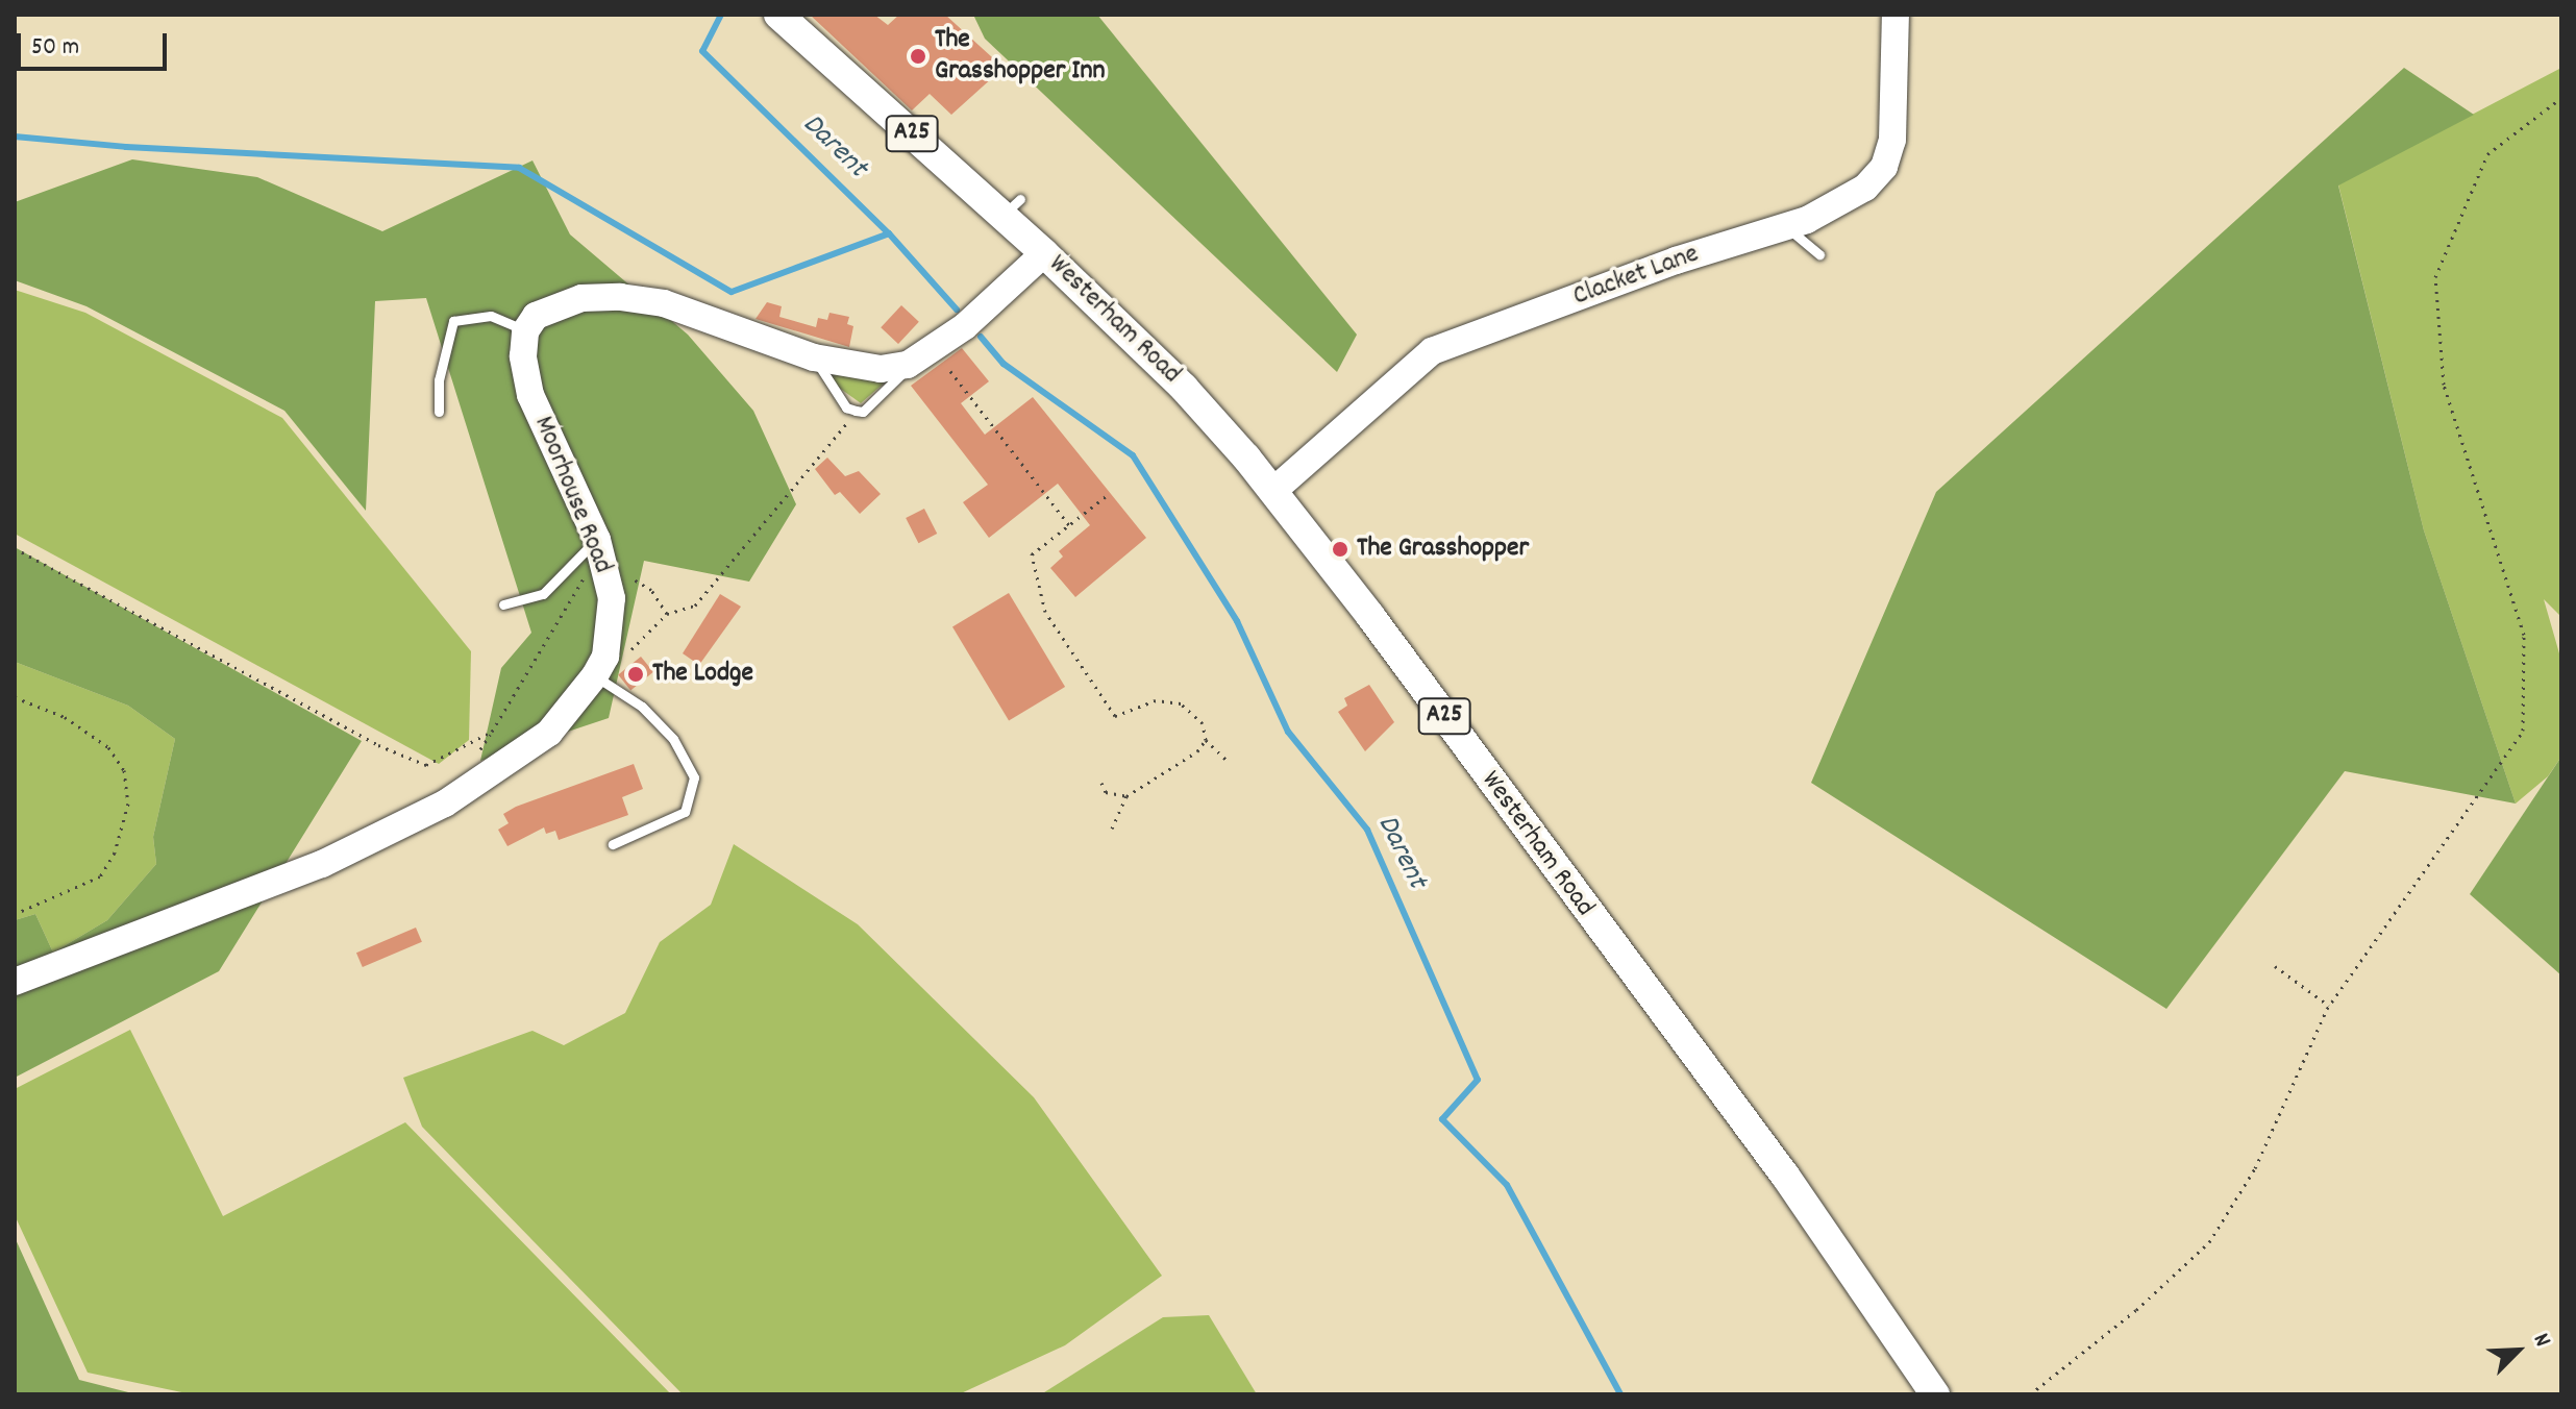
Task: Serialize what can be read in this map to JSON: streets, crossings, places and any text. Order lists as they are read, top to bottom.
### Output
{
  "streets": {
    "main road": ["A25", "Westerham Road"],
    "street": ["Clacket Lane", "Moorhouse Road"]
  },
  "crossings": [
    ["Clacket Lane", "Westerham Road"]
  ],
  "water": ["Darent"],
  "places": ["The Grasshopper Inn", "The Grasshopper", "The Lodge"],
  "scale_bar": "50 m",
  "north": "top right"
}
